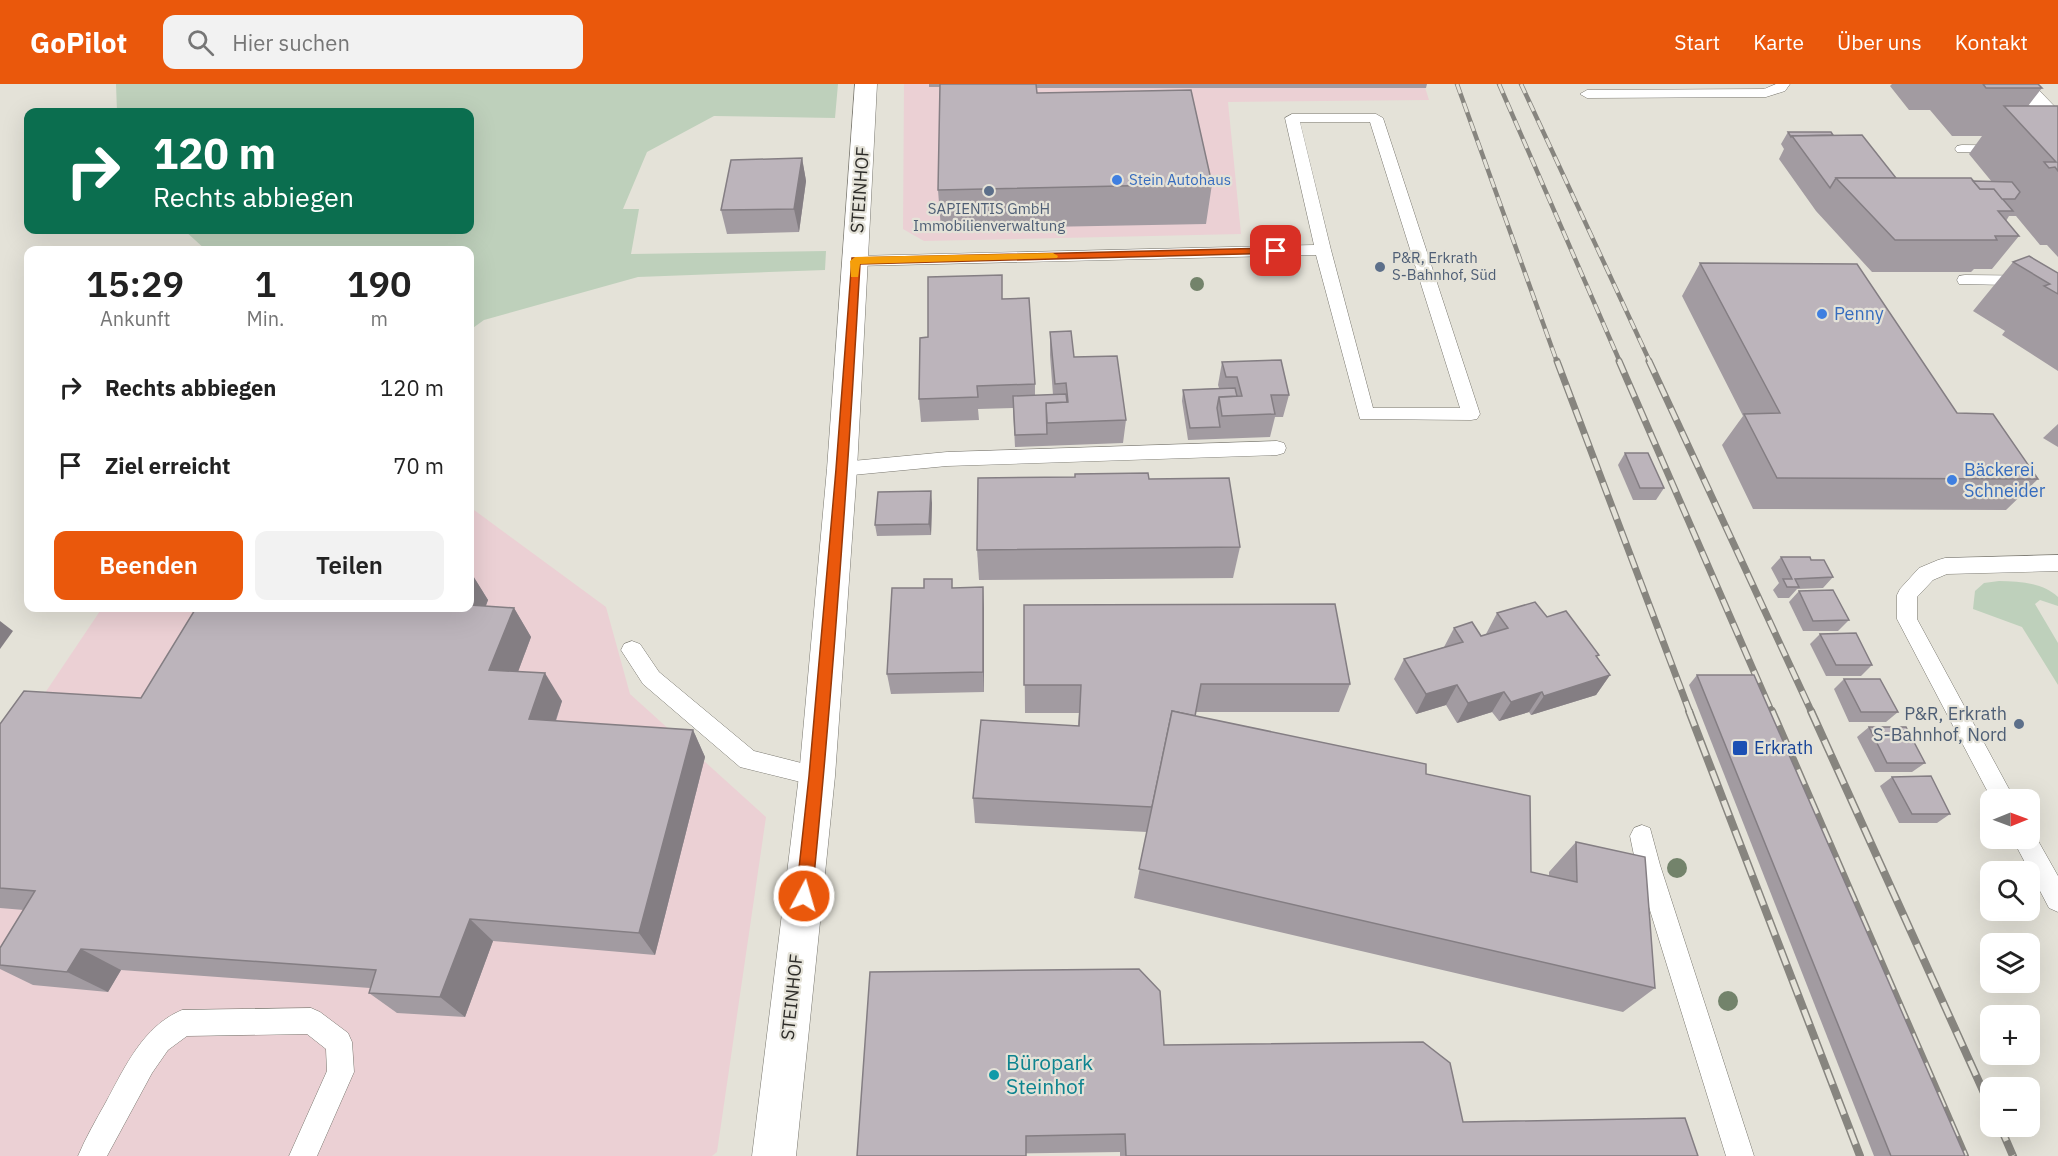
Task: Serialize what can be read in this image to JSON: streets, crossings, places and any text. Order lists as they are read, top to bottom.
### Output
{
  "streets": {
    "street": ["STEINHOF"]
  },
  "places": {
    "other": [
      "Stein Autohaus",
      "SAPIENTIS GmbH Immobilienverwaltung",
      "P&R, Erkrath S-Bahnhof, Süd",
      "Penny",
      "Bäckerei Schneider",
      "P&R, Erkrath S-Bahnhof, Nord",
      "Büropark Steinhof"
    ],
    "transit": ["Erkrath"]
  },
  "north": "right",
  "page": {
    "header": "GoPilot",
    "search": "Hier suchen",
    "nav": [
      "Start",
      "Karte",
      "Über uns",
      "Kontakt"
    ],
    "turn": ["120 m", "Rechts abbiegen"],
    "eta": [
      "15:29",
      "Ankunft",
      "1",
      "Min.",
      "190",
      "m"
    ],
    "list": [
      {
        "name": "Rechts abbiegen",
        "value": "120 m"
      },
      {
        "name": "Ziel erreicht",
        "value": "70 m"
      }
    ],
    "buttons": ["Beenden", "Teilen"],
    "map_buttons": ["+", "−"]
  }
}
